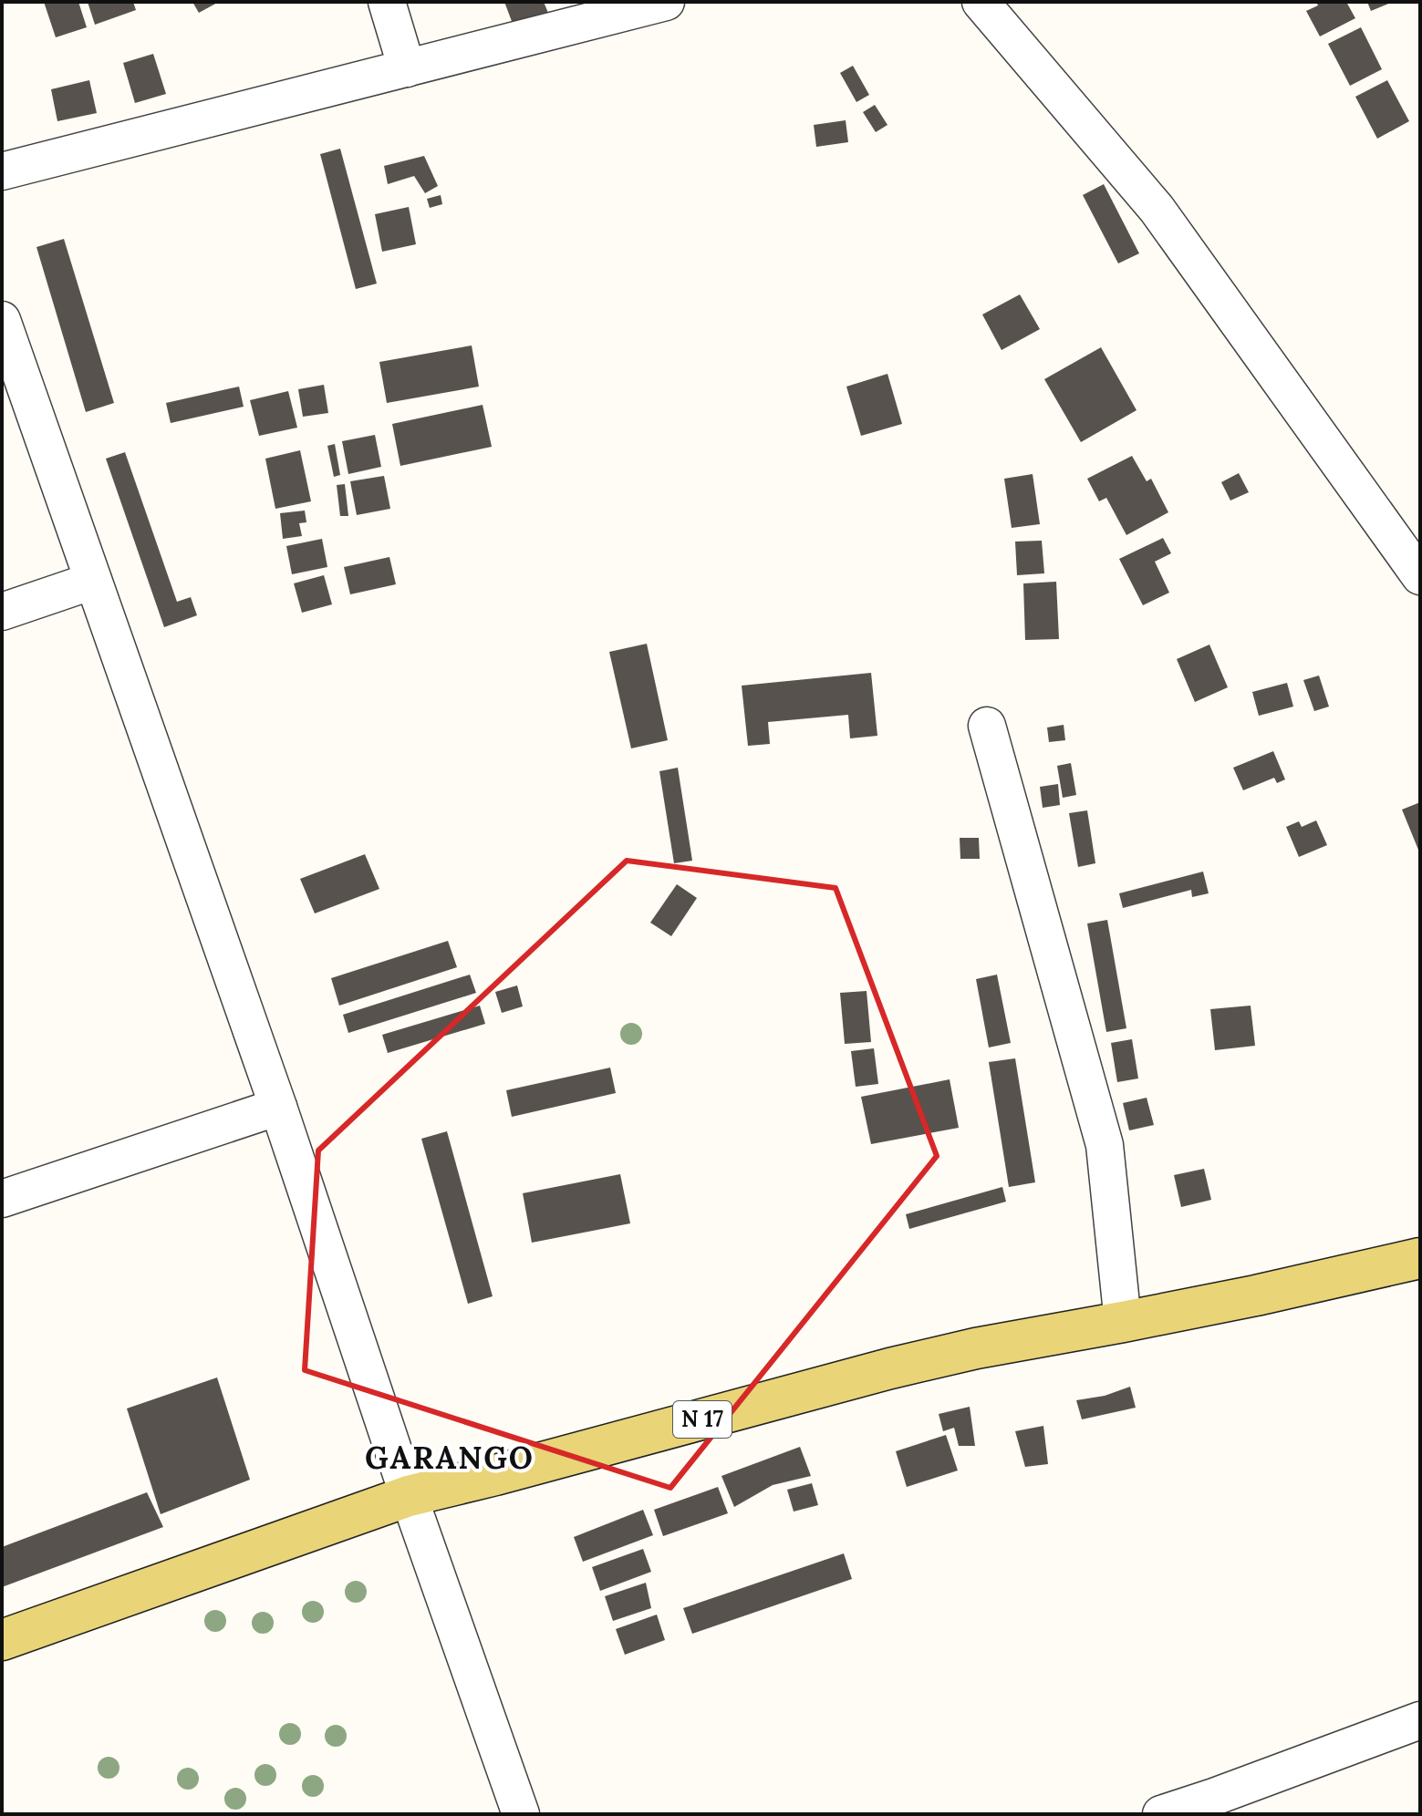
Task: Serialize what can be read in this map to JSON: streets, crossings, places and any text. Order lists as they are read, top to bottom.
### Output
{
  "streets": {
    "main road": ["N 17"]
  },
  "districts": ["GARANGO"]
}
